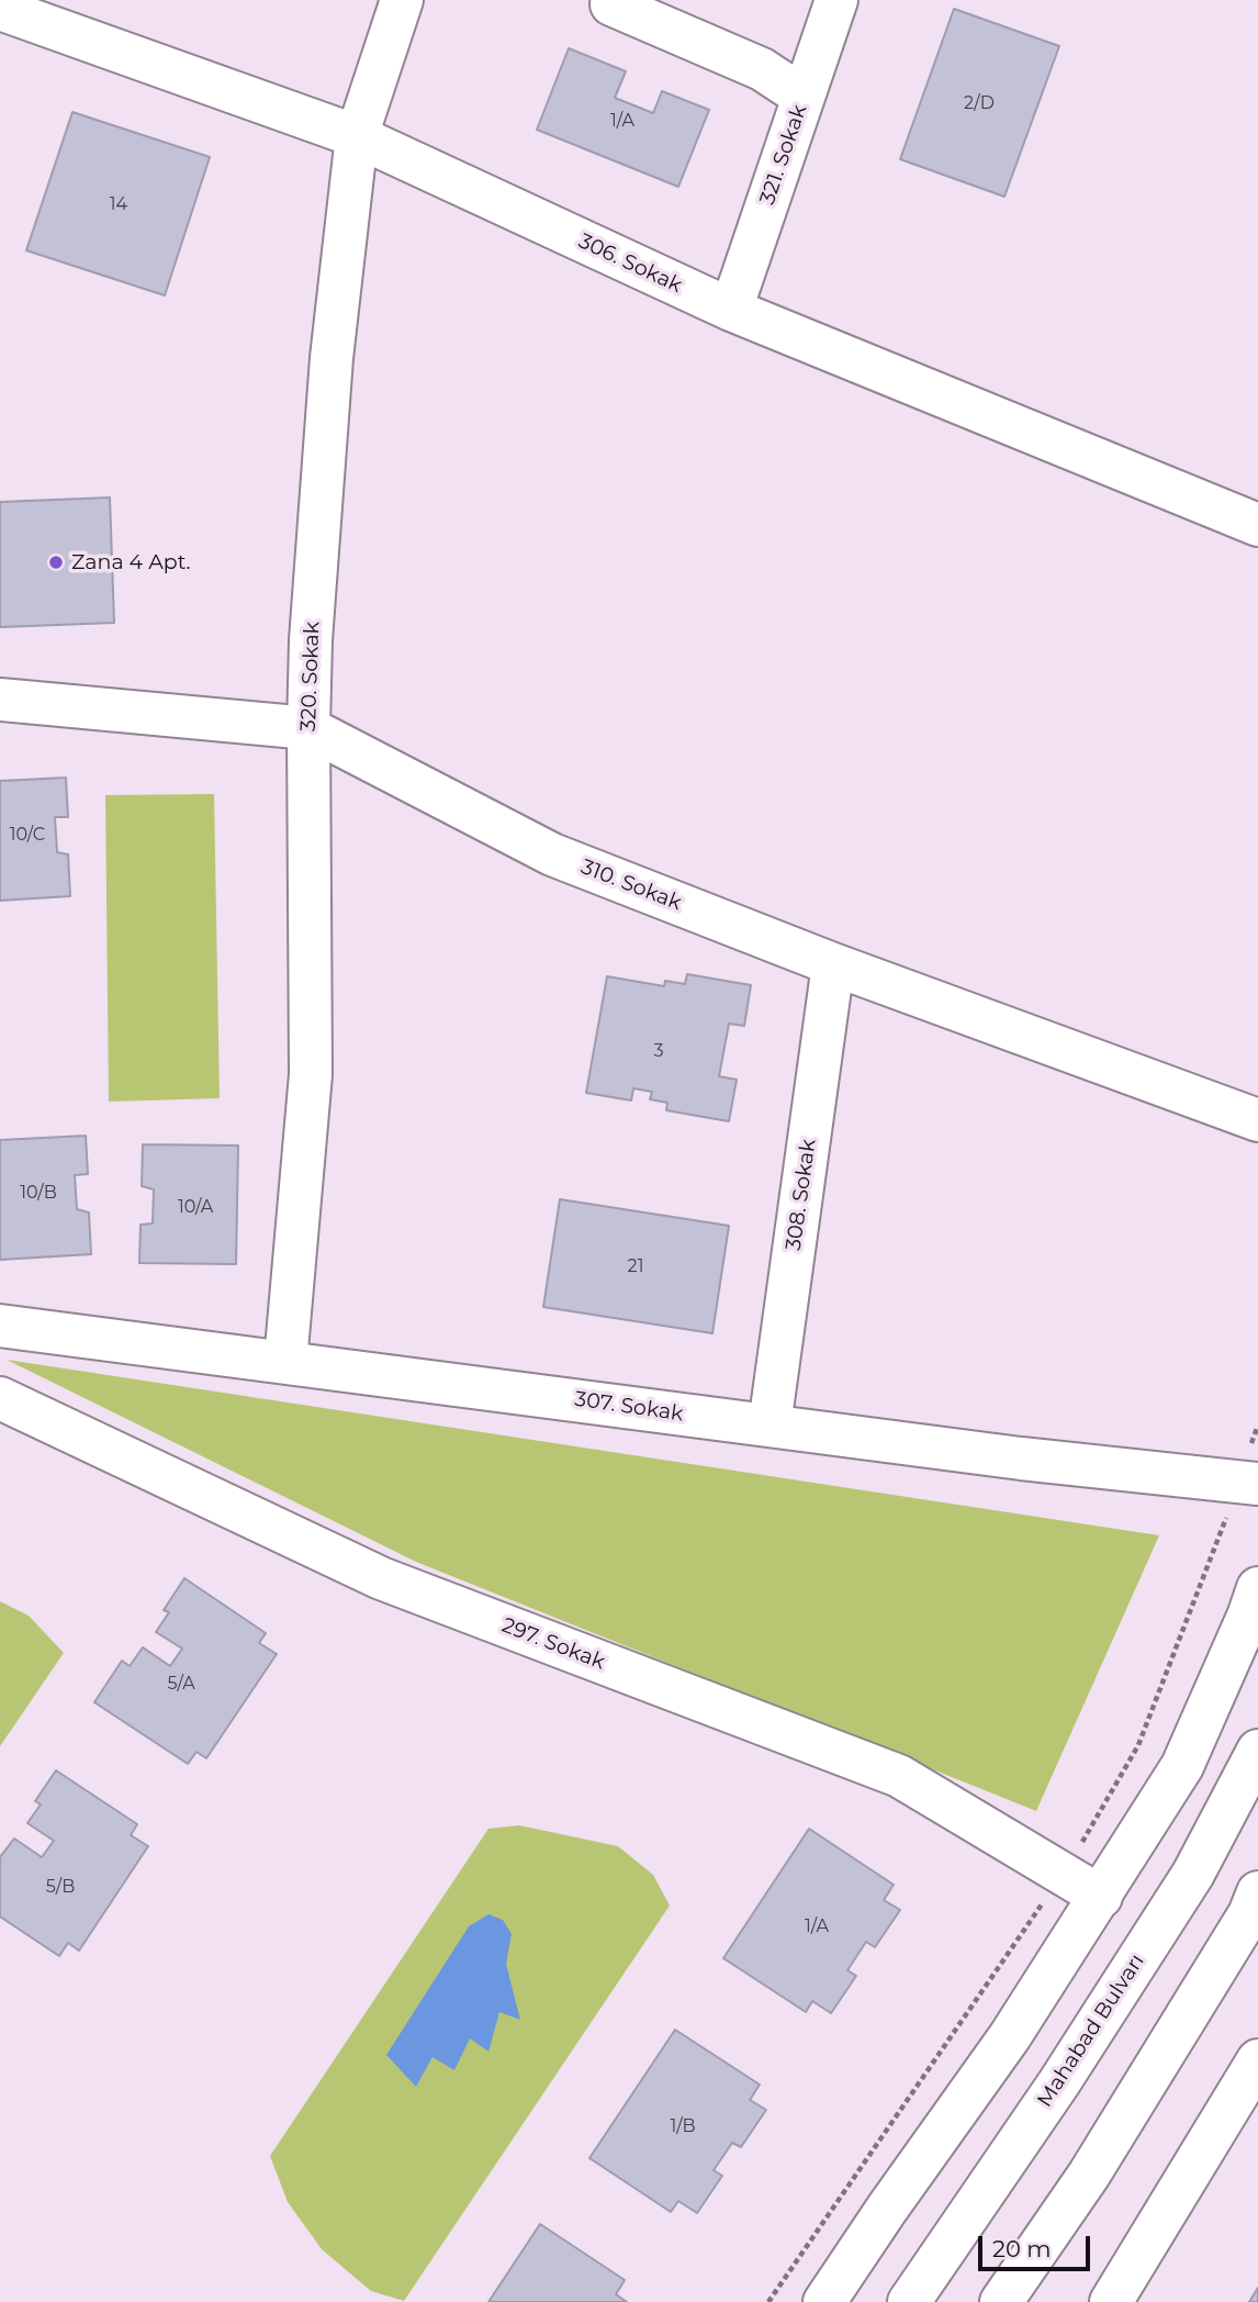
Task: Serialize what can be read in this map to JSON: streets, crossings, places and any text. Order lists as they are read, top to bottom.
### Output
{
  "streets": {
    "street": [
      "321. Sokak",
      "306. Sokak",
      "320. Sokak",
      "310. Sokak",
      "308. Sokak",
      "307. Sokak",
      "297. Sokak",
      "Mahabad Bulvarı"
    ]
  },
  "crossings": [
    ["321. Sokak", "306. Sokak"],
    ["306. Sokak", "320. Sokak"],
    ["320. Sokak", "310. Sokak"],
    ["320. Sokak", "307. Sokak"],
    ["310. Sokak", "308. Sokak"],
    ["308. Sokak", "307. Sokak"]
  ],
  "places": ["Zana 4 Apt."],
  "house_numbers": [
    "2/D",
    "1/A",
    "14",
    "10/C",
    "3",
    "10/B",
    "10/A",
    "21",
    "5/A",
    "5/B",
    "1/A",
    "1/B"
  ],
  "scale_bar": "20 m"
}
